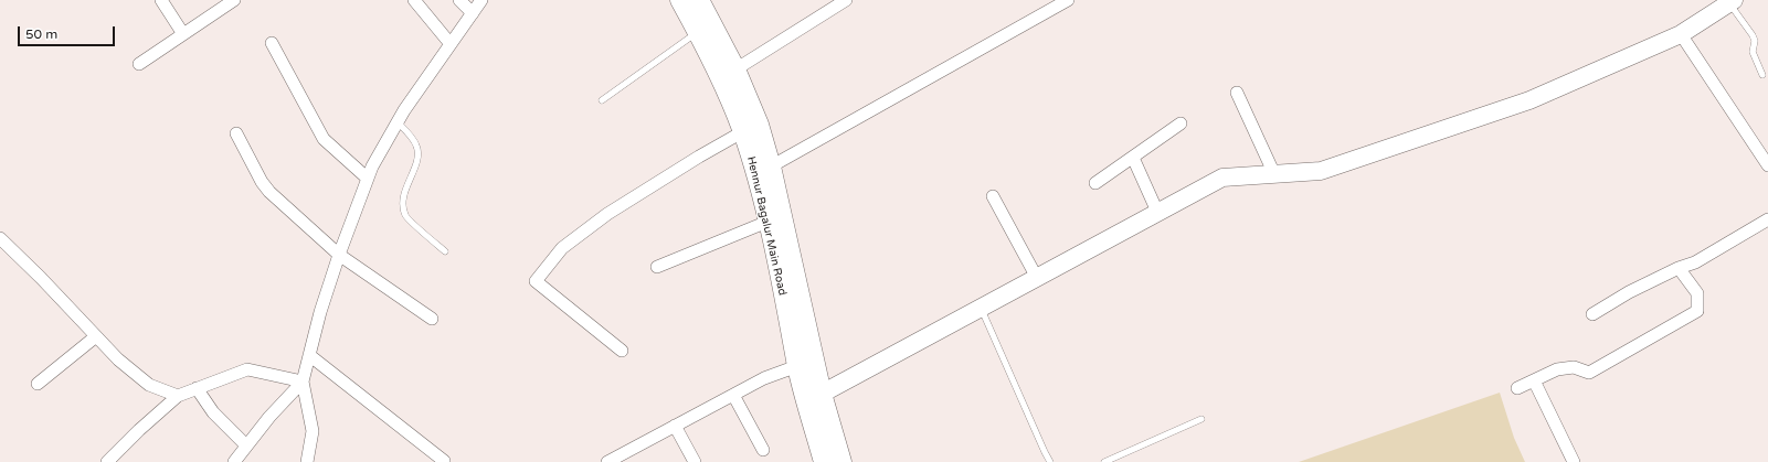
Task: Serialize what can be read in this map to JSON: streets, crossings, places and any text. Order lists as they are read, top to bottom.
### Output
{
  "streets": {
    "main road": ["Hennur Bagalur Main Road"]
  },
  "scale_bar": "50 m"
}
